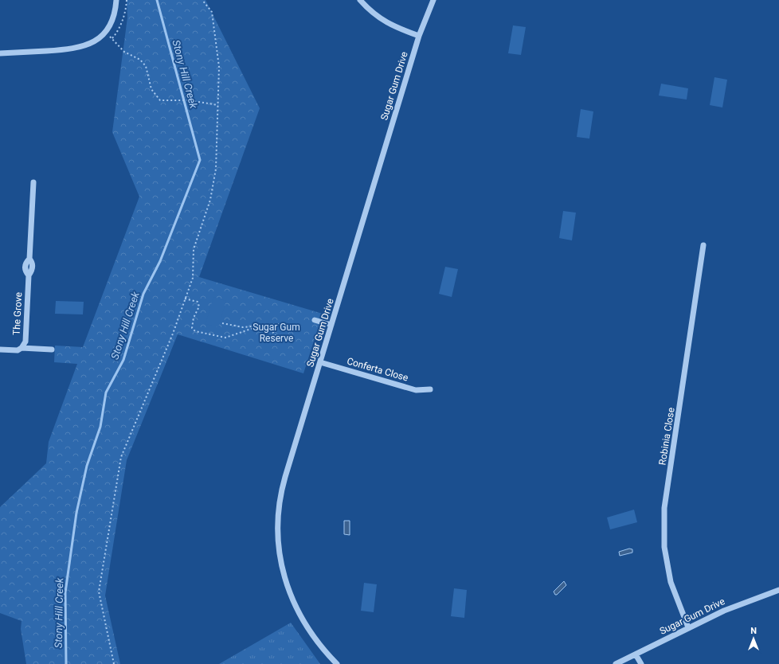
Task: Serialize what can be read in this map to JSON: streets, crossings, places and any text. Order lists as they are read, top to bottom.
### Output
{
  "streets": {
    "street": [
      "Sugar Gum Drive",
      "The Grove",
      "Conferta Close",
      "Robinia Close"
    ]
  },
  "crossings": [
    ["Sugar Gum Drive", "Conferta Close"],
    ["Sugar Gum Drive", "Robinia Close"]
  ],
  "water": ["Stony Hill Creek"],
  "parks": ["Sugar Gum Reserve"],
  "north": "top"
}
